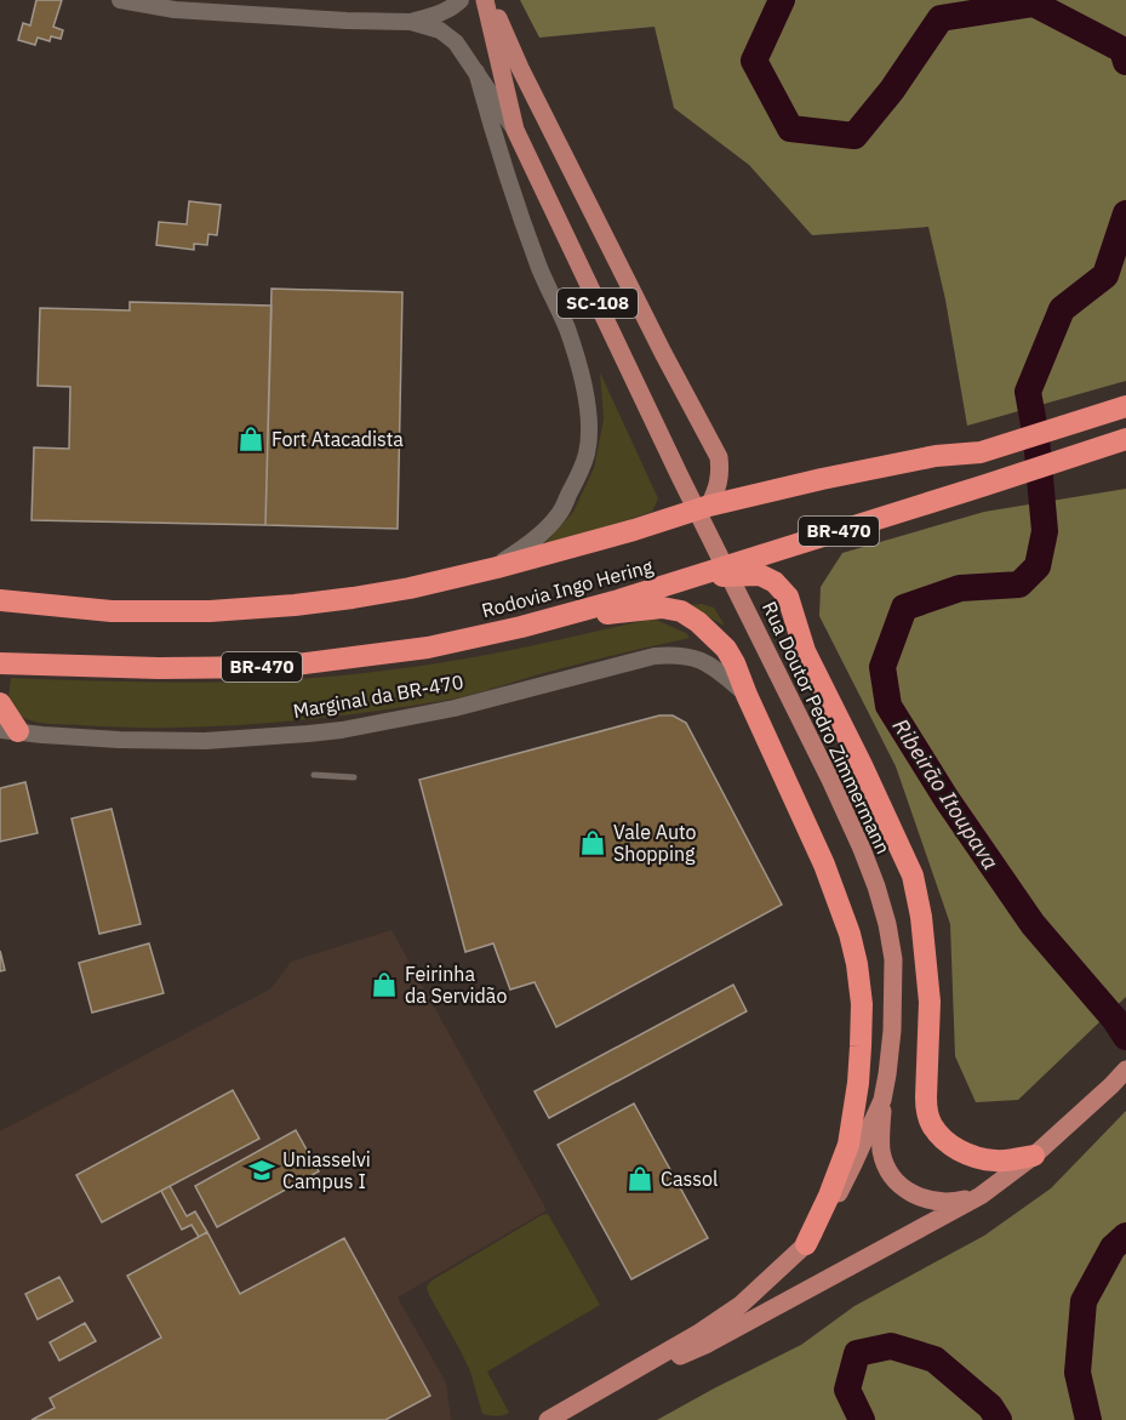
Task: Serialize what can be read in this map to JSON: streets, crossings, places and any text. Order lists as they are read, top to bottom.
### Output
{
  "streets": {
    "highway": ["BR-470", "Rodovia Ingo Hering"],
    "main road": ["SC-108", "Marginal da BR-470", "Rua Doutor Pedro Zimmermann"]
  },
  "water": ["Ribeirão Itoupava"],
  "places": {
    "shop": [
      "Fort Atacadista",
      "Vale Auto Shopping",
      "Feirinha da Servidão",
      "Cassol"
    ],
    "school or university": ["Uniasselvi Campus I"]
  }
}
